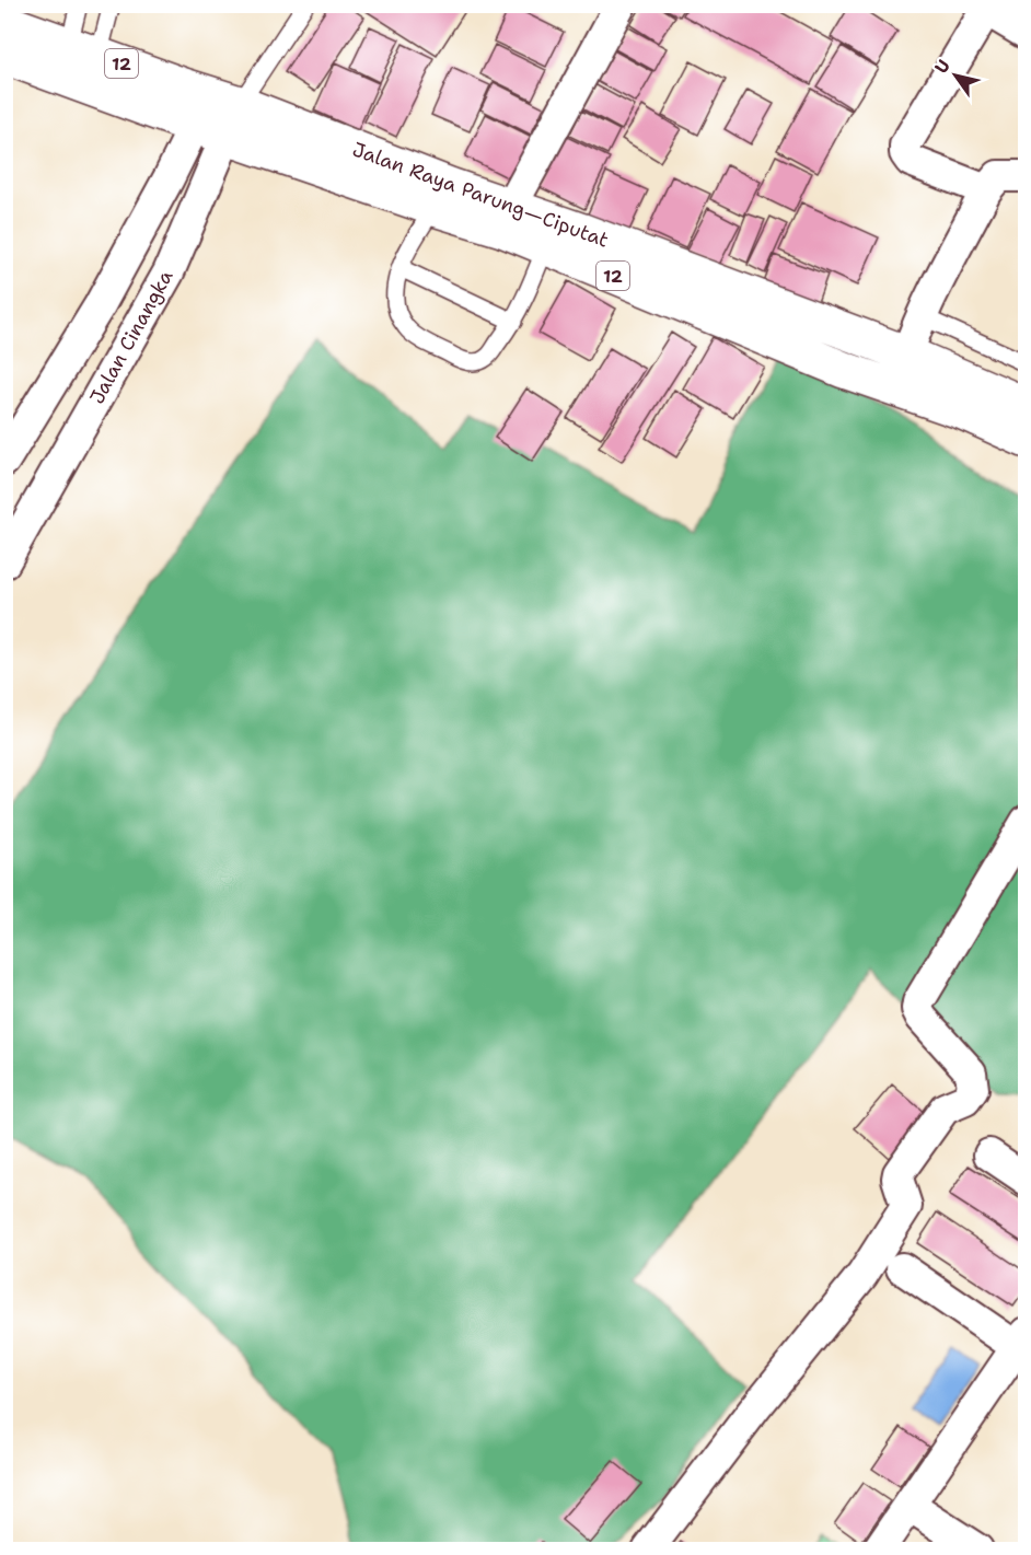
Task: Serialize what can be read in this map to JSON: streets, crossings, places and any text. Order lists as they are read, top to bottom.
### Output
{
  "streets": {
    "highway": ["12", "Jalan Raya Parung—Ciputat"],
    "street": ["Jalan Cinangka"]
  },
  "crossings": [
    ["Jalan Raya Parung—Ciputat", "Jalan Cinangka"]
  ],
  "north": "top left"
}
